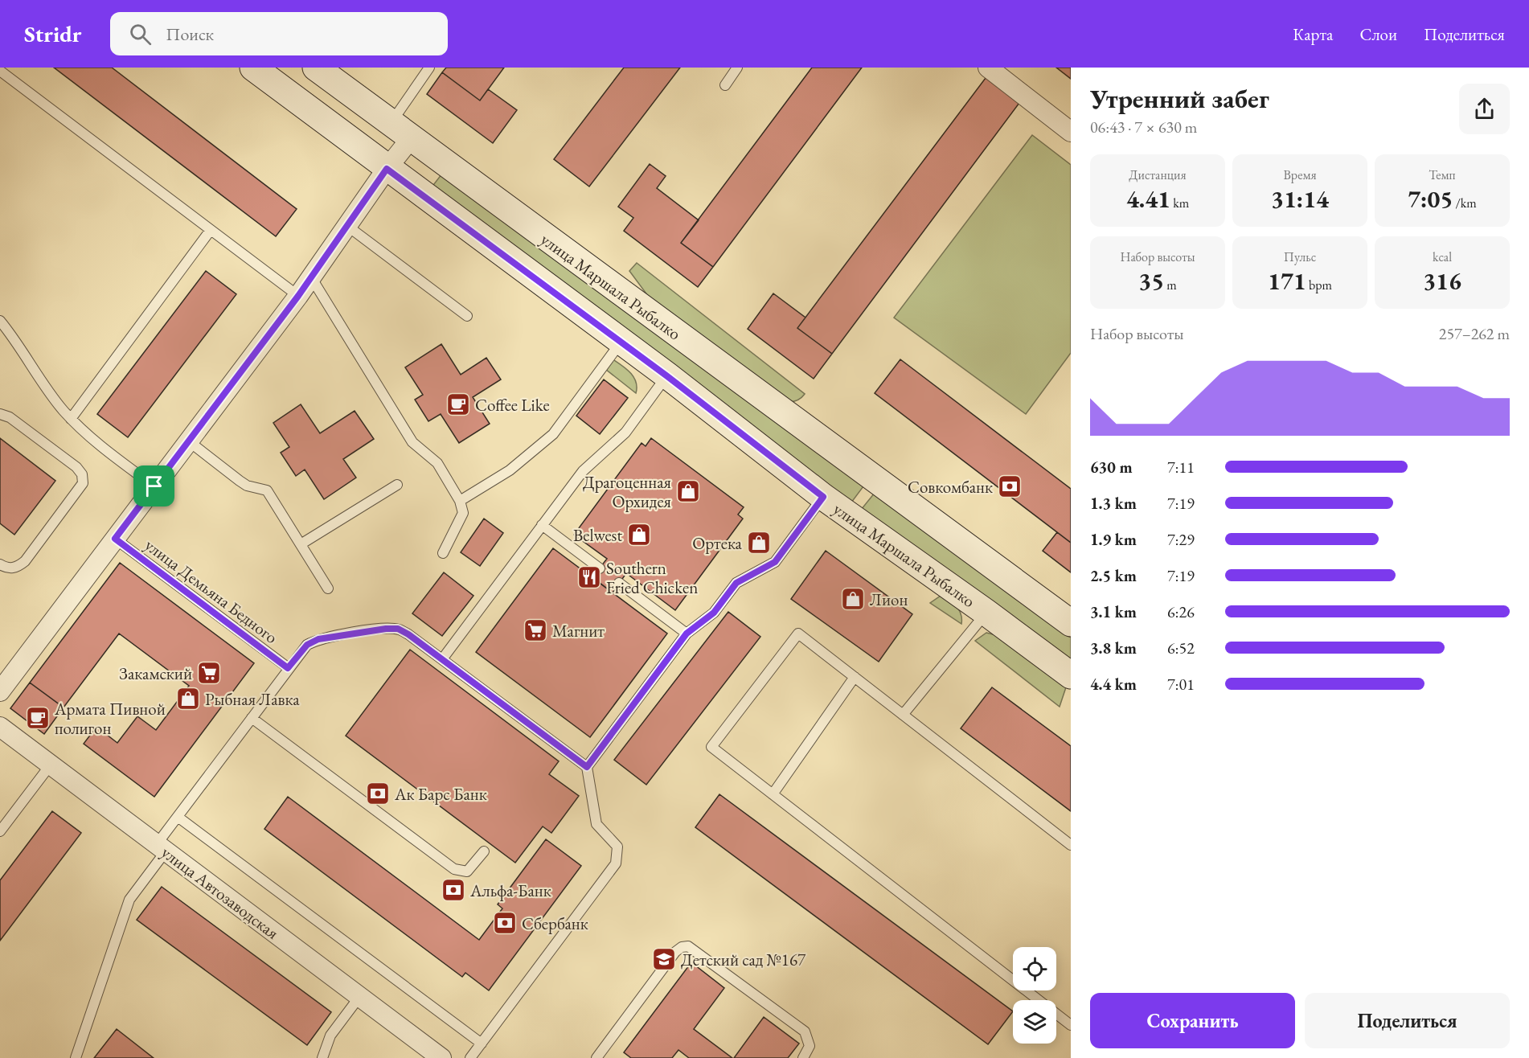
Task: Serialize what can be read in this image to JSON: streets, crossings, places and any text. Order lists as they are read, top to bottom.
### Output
{
  "streets": {
    "main road": ["улица Маршала Рыбалко"],
    "street": ["улица Автозаводская"],
    "lane": ["улица Демьяна Бедного"]
  },
  "places": {
    "cafe": ["Coffee Like", "Армата Пивной полигон"],
    "bank": [
      "Совкомбанк",
      "Ак Барс Банк",
      "Альфа-Банк",
      "Сбербанк"
    ],
    "shop": [
      "Драгоценная Орхидея",
      "Belwest",
      "Ортека",
      "Лион",
      "Рыбная Лавка"
    ],
    "restaurant": ["Southern Fried Chicken"],
    "supermarket": ["Магнит", "Закамский"],
    "school or university": ["Детский сад №167"]
  },
  "page": {
    "header": "Stridr",
    "search": "Поиск",
    "nav": ["Карта", "Слои", "Поделиться"],
    "heading": ["Утренний забег", "06:43 · 7 × 630 m"],
    "stats": [
      ["Дистанция", "4.41 km"],
      ["Время", "31:14"],
      ["Темп", "7:05 /km"],
      ["Набор высоты", "35 m"],
      ["Пульс", "171 bpm"],
      ["kcal", "316"]
    ],
    "chart": ["Набор высоты", "257–262 m"],
    "list": [
      {
        "name": "630 m",
        "note": "7:11"
      },
      {
        "name": "1.3 km",
        "note": "7:19"
      },
      {
        "name": "1.9 km",
        "note": "7:29"
      },
      {
        "name": "2.5 km",
        "note": "7:19"
      },
      {
        "name": "3.1 km",
        "note": "6:26"
      },
      {
        "name": "3.8 km",
        "note": "6:52"
      },
      {
        "name": "4.4 km",
        "note": "7:01"
      }
    ],
    "buttons": ["Сохранить", "Поделиться"]
  }
}
